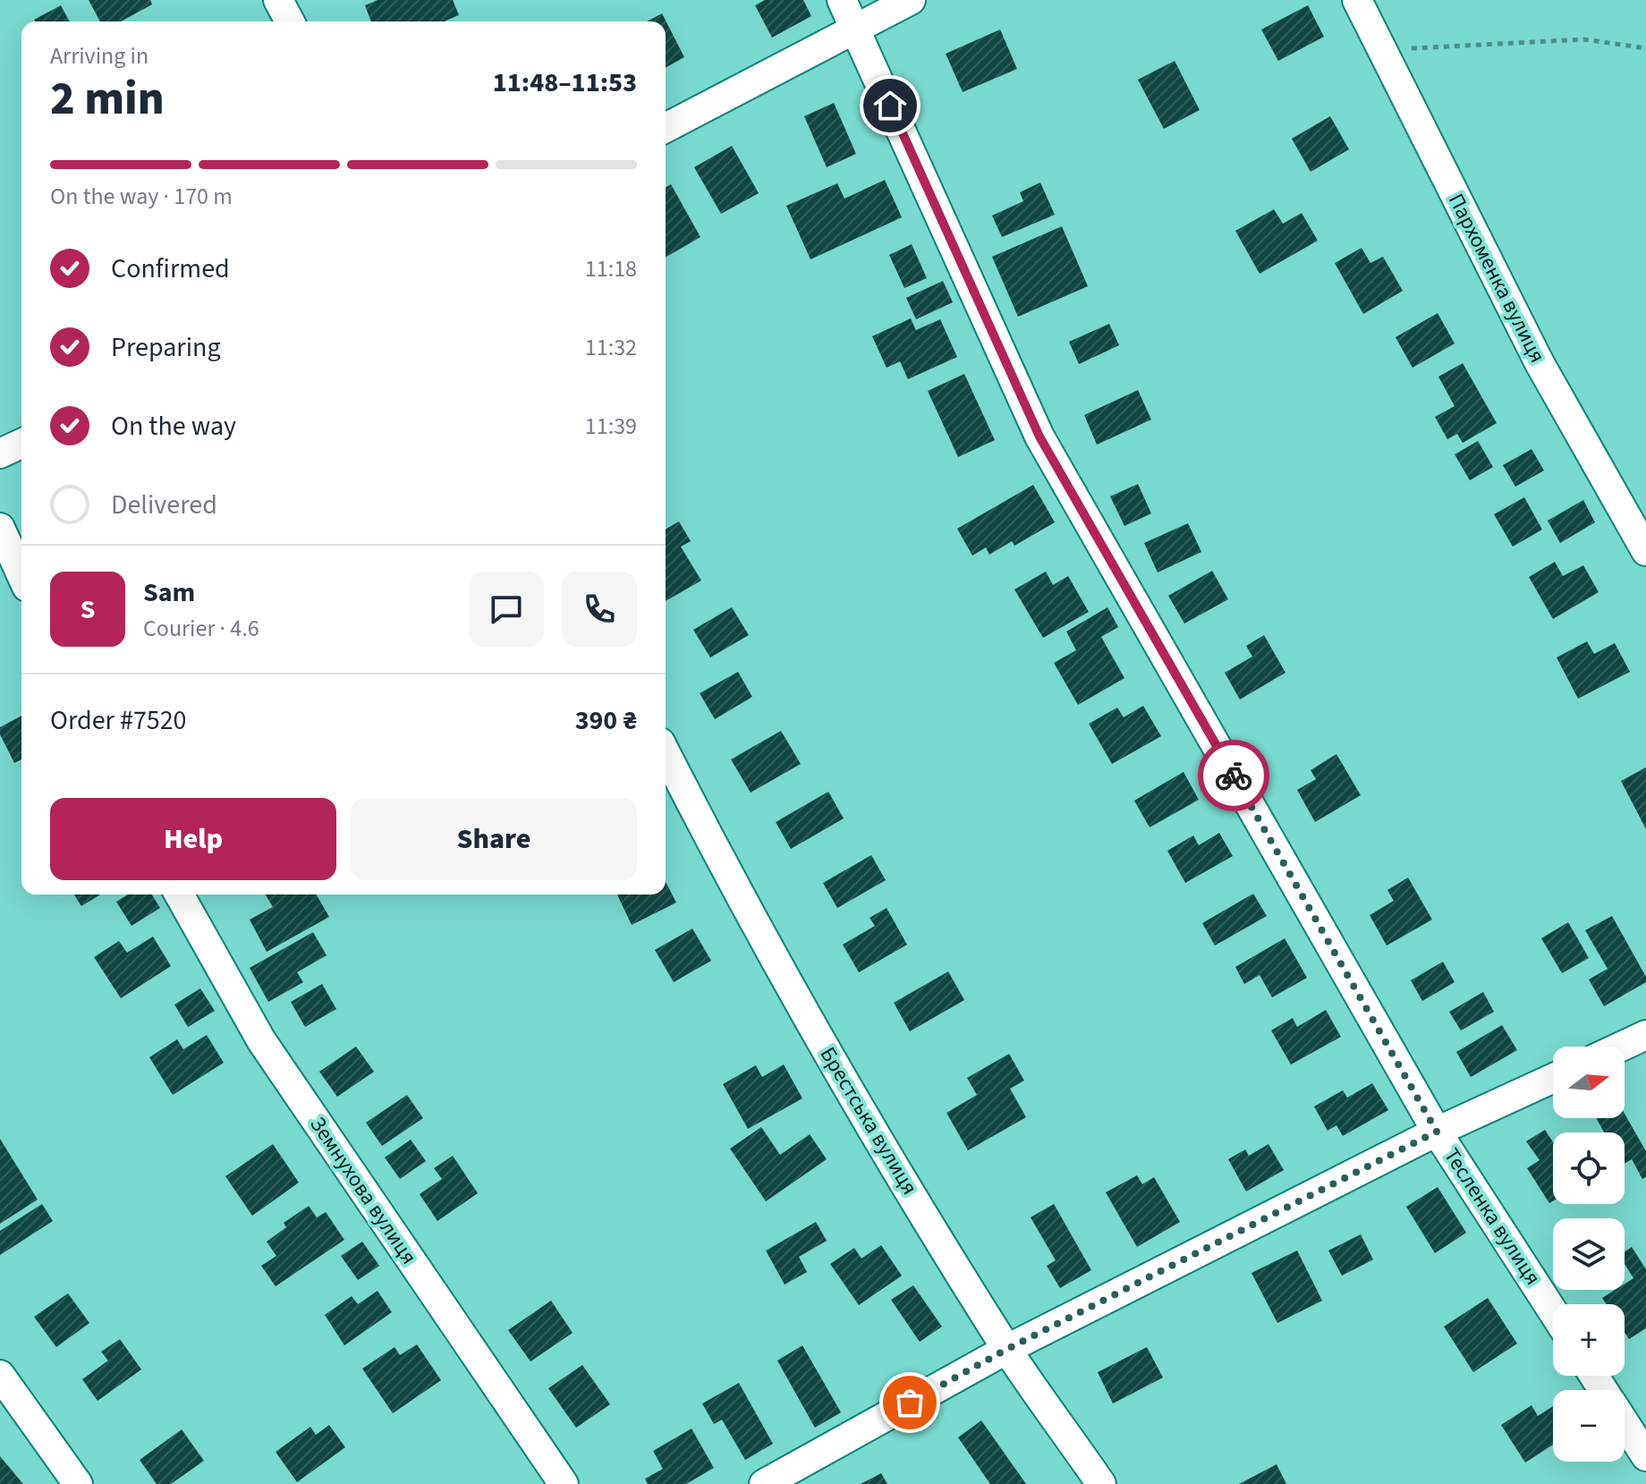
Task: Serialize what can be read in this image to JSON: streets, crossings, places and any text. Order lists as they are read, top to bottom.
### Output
{
  "streets": {
    "street": [
      "Пархоменка вулиця",
      "Брестська вулиця",
      "Земнухова вулиця",
      "Тесленка вулиця"
    ]
  },
  "north": "right",
  "page": {
    "heading": ["2 min", "Arriving in", "11:48–11:53"],
    "panel": [
      "Sam",
      "Courier · 4.6",
      "Order #7520",
      "390 ₴"
    ],
    "bar": "On the way · 170 m",
    "list": [
      ["Confirmed", "11:18"],
      ["Preparing", "11:32"],
      ["On the way", "11:39"],
      "Delivered"
    ],
    "round": "S",
    "buttons": ["Help", "Share"],
    "map_buttons": ["+", "−"]
  }
}
